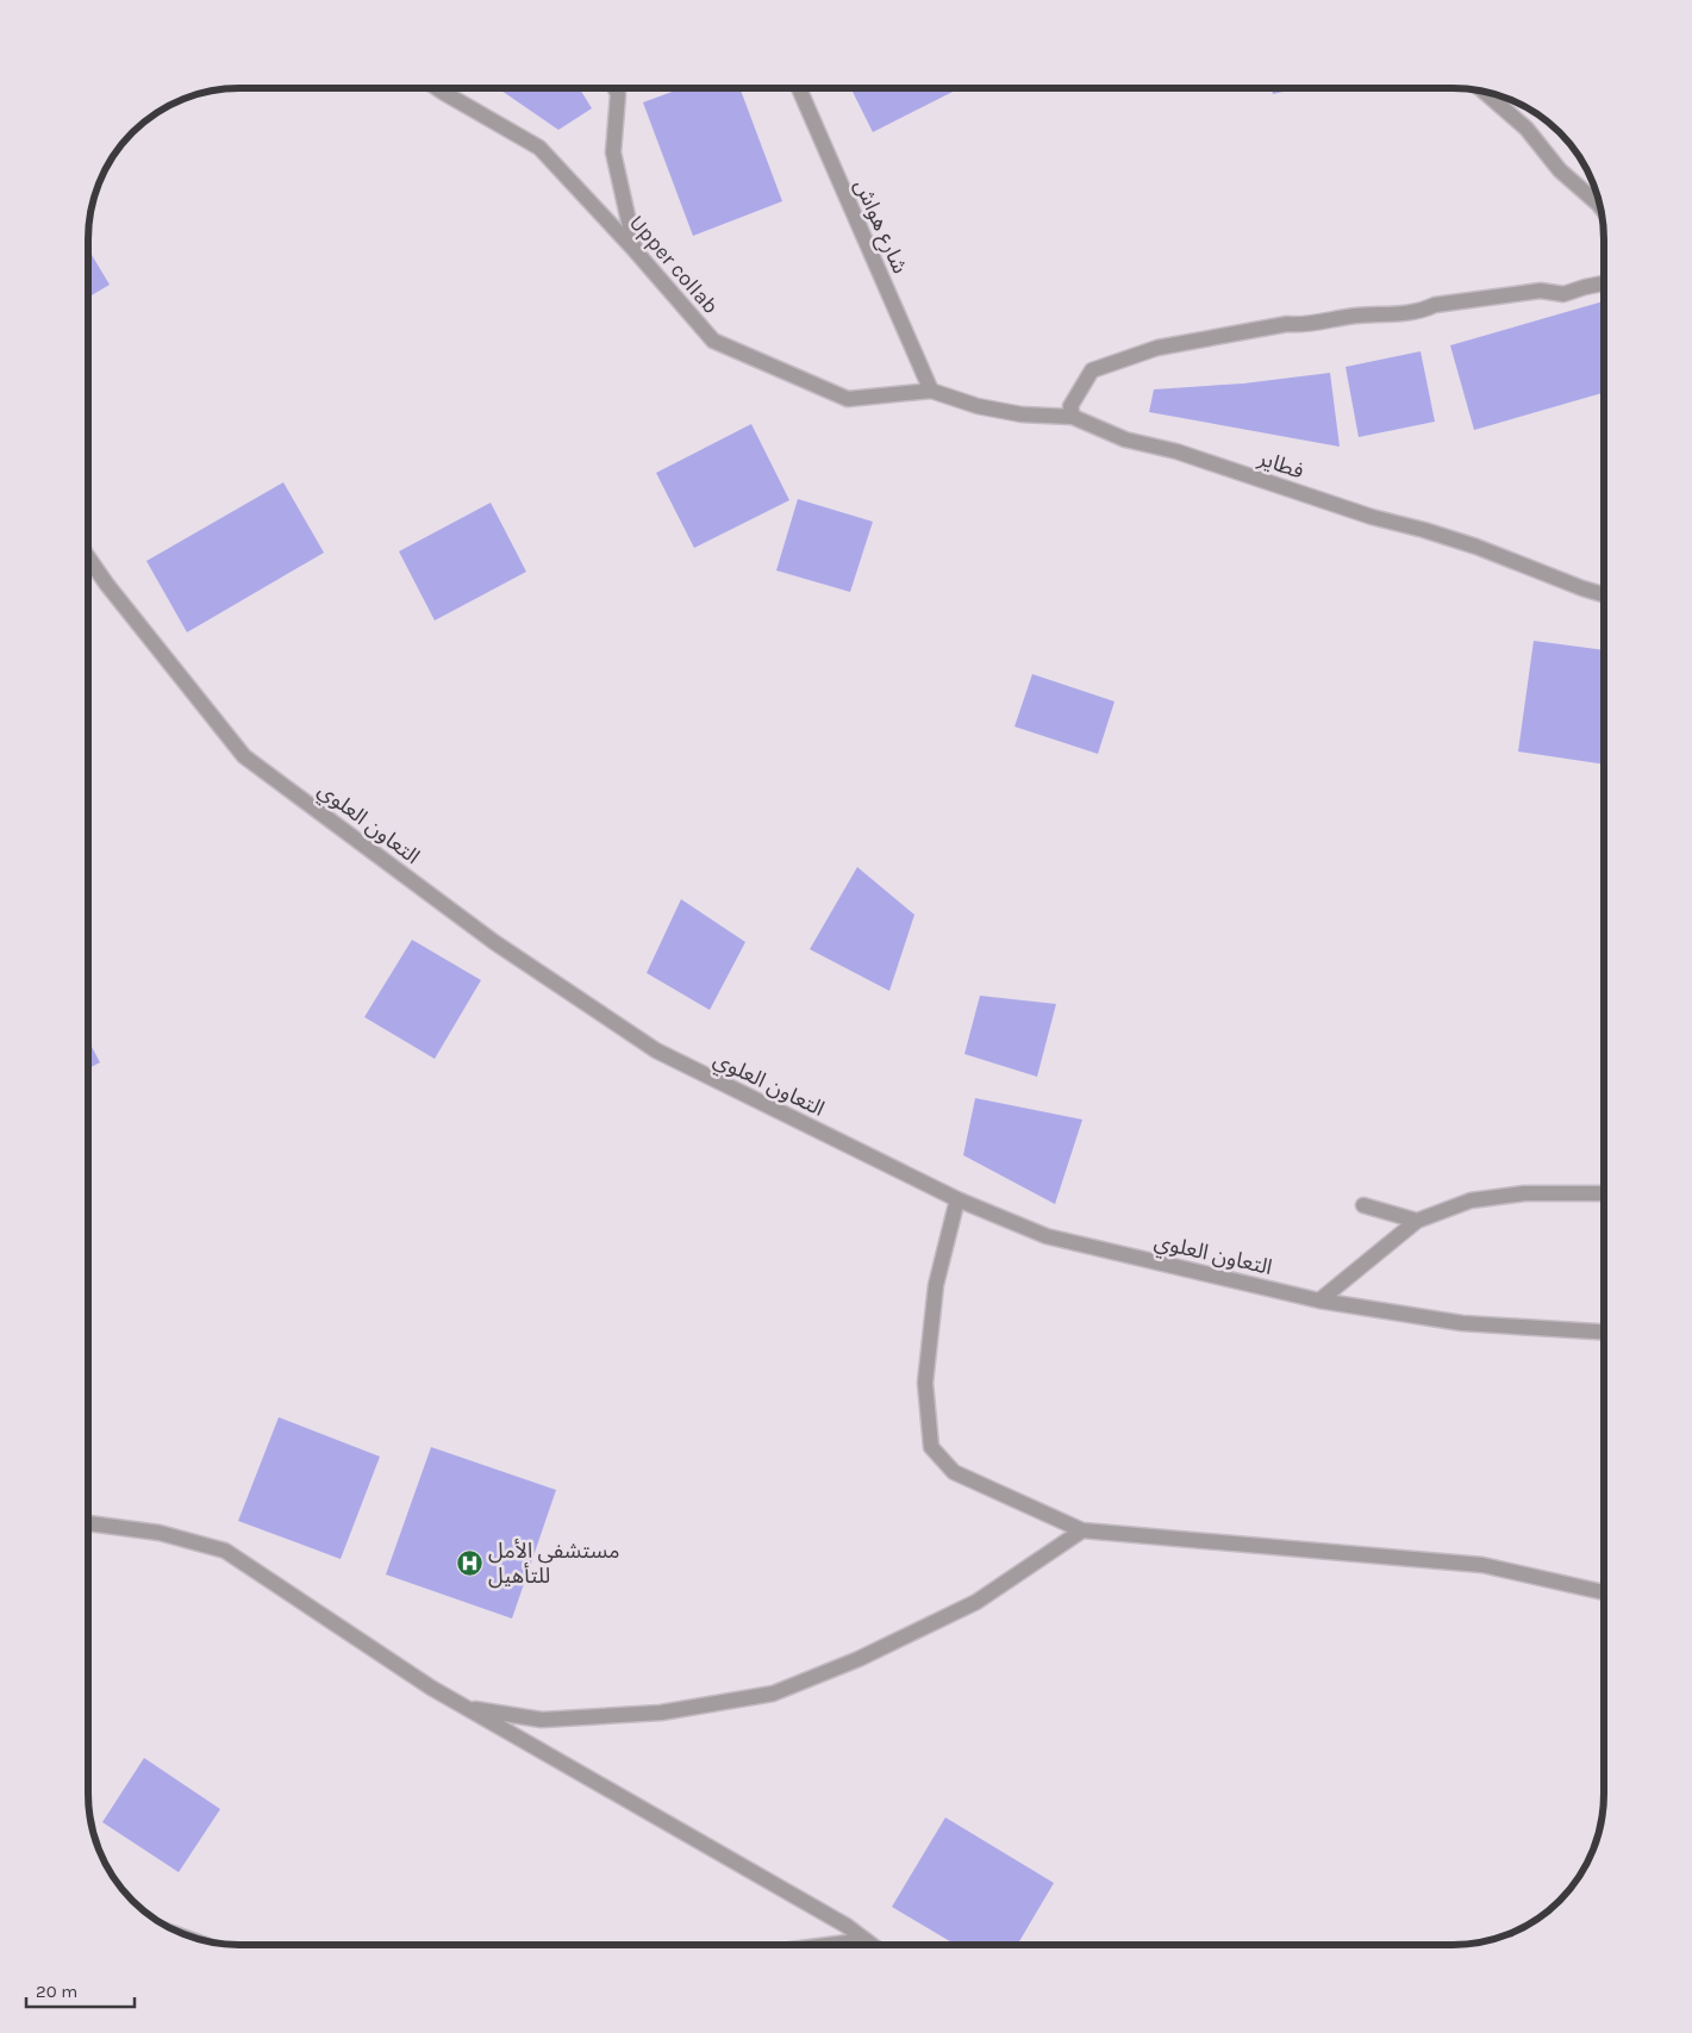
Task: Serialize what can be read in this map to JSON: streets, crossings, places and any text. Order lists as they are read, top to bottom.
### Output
{
  "streets": {
    "street": [
      "شارع هواش",
      "Upper collab",
      "فطاير",
      "التعاون العلوي"
    ]
  },
  "crossings": [
    ["شارع هواش", "Upper collab"],
    ["شارع هواش", "فطاير"],
    ["Upper collab", "فطاير"]
  ],
  "places": {
    "hospital": ["مستشفى الأمل للتأهيل"]
  },
  "scale_bar": "20 m"
}
